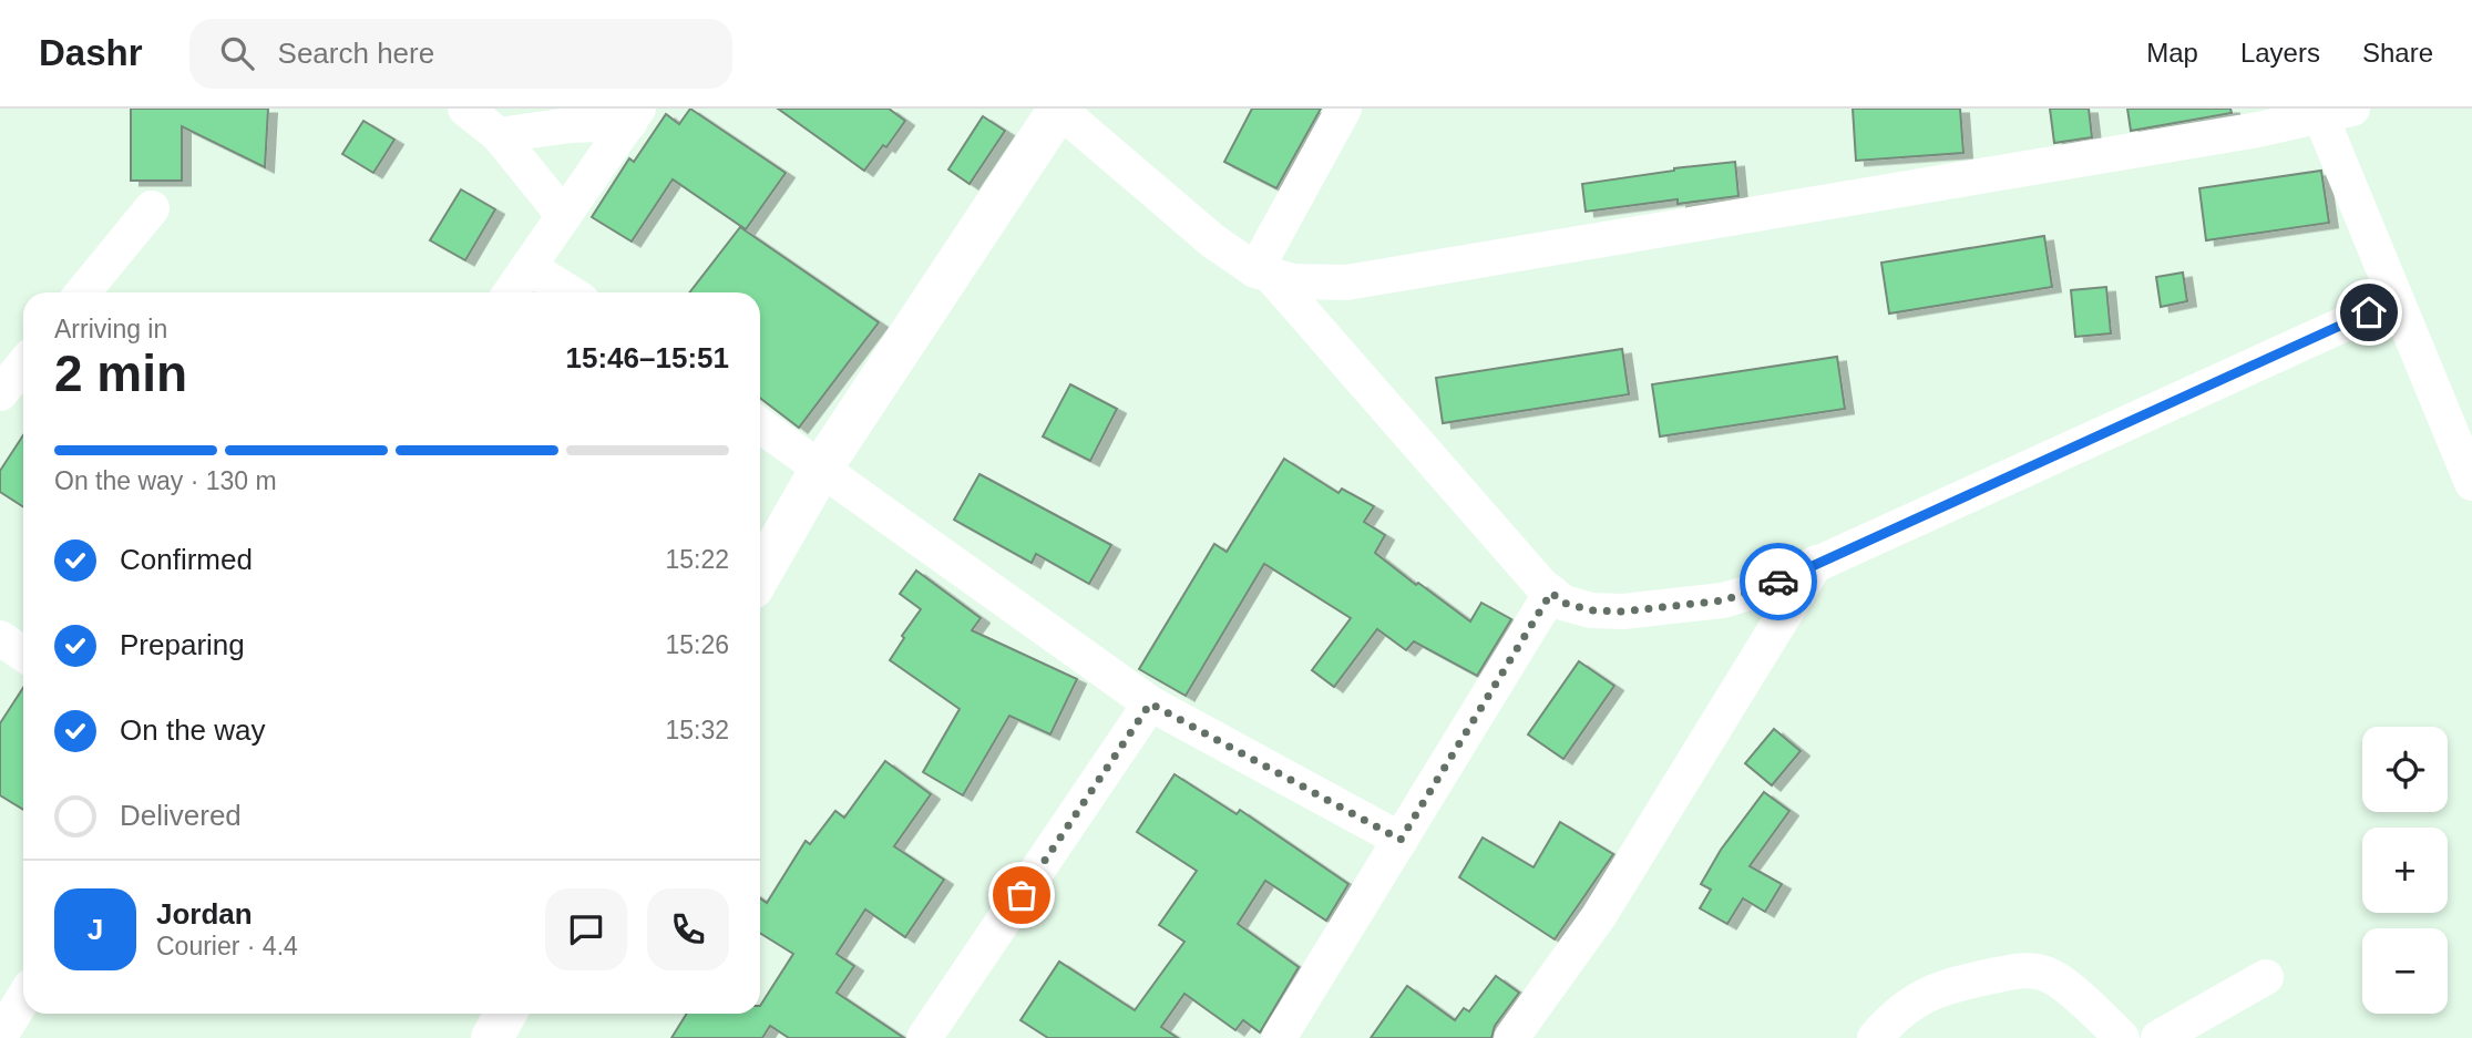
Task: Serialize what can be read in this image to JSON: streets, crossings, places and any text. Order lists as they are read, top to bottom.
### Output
{
  "page": {
    "header": "Dashr",
    "search": "Search here",
    "nav": ["Map", "Layers", "Share"],
    "heading": ["2 min", "Arriving in", "15:46–15:51"],
    "panel": ["Jordan", "Courier · 4.4"],
    "bar": "On the way · 130 m",
    "list": [
      ["Confirmed", "15:22"],
      ["Preparing", "15:26"],
      ["On the way", "15:32"],
      "Delivered"
    ],
    "map_buttons": ["+", "−"],
    "round": "J"
  }
}
